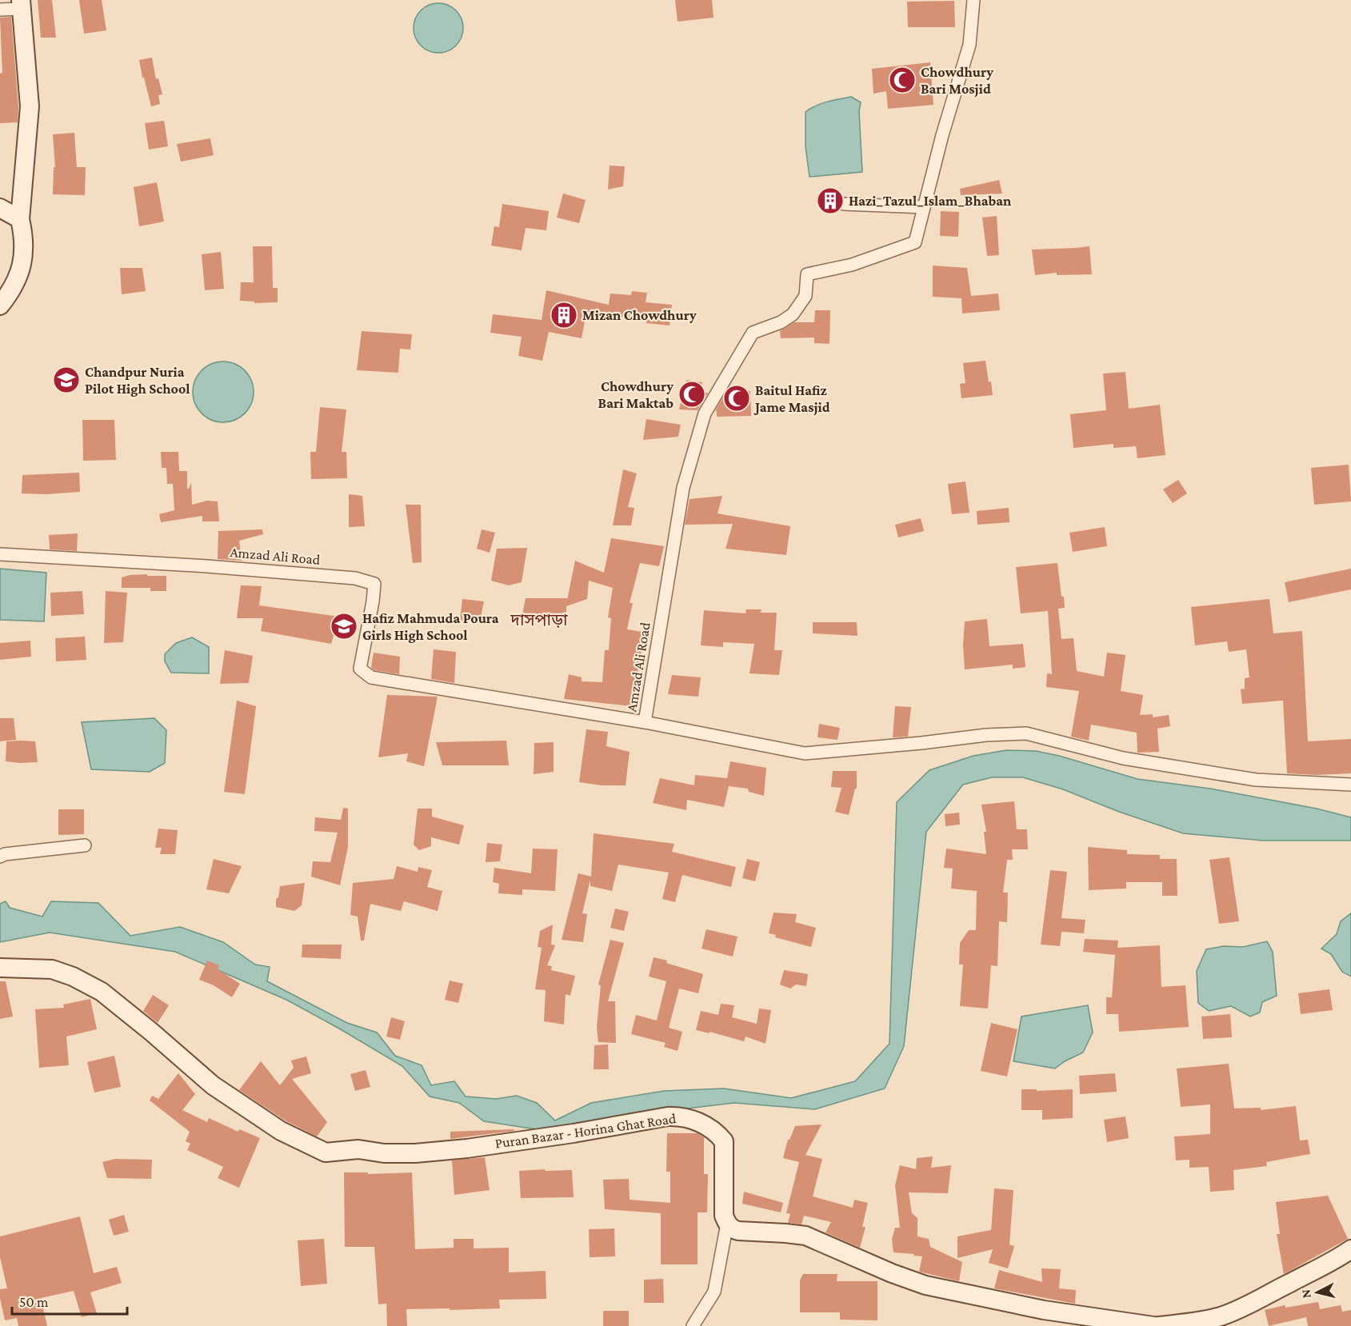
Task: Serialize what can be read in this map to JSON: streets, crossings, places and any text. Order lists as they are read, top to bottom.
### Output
{
  "streets": {
    "main road": ["Puran Bazar - Horina Ghat Road"],
    "street": ["Amzad Ali Road"]
  },
  "districts": ["দাসপাড়া"],
  "places": {
    "mosque": ["Chowdhury Bari Mosjid", "Chowdhury Bari Maktab", "Baitul Hafiz Jame Masjid"],
    "building": ["Hazi_Tazul_Islam_Bhaban", "Mizan Chowdhury"],
    "school or university": ["Chandpur Nuria Pilot High School", "Hafiz Mahmuda Poura Girls High School"]
  },
  "scale_bar": "50 m",
  "north": "left"
}
